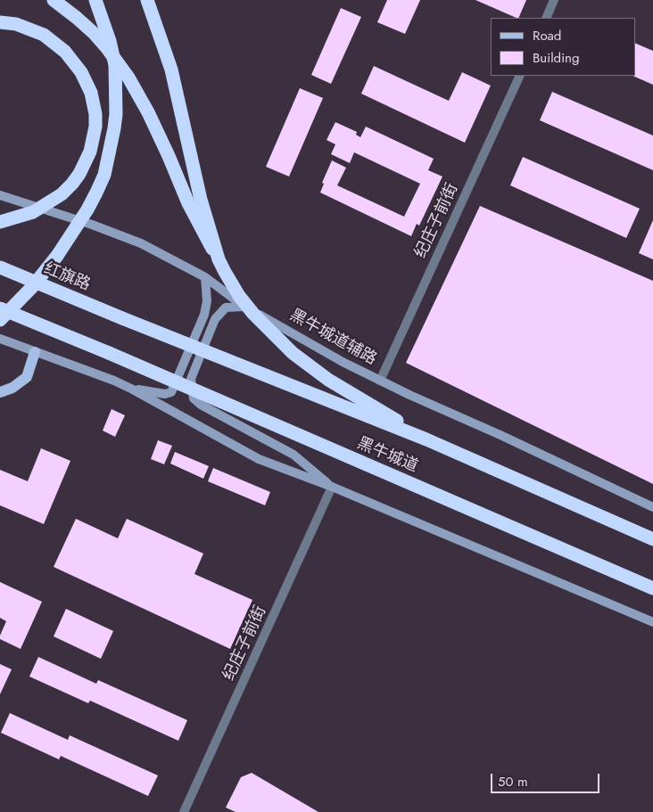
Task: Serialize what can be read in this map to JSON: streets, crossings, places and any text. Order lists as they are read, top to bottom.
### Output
{
  "streets": {
    "highway": ["红旗路", "黑牛城道"],
    "main road": ["黑牛城道辅路"],
    "street": ["纪庄子前街"]
  },
  "crossings": [
    ["纪庄子前街", "黑牛城道辅路"],
    ["红旗路", "黑牛城道"]
  ],
  "legend": ["Road", "Building"],
  "scale_bar": "50 m"
}
